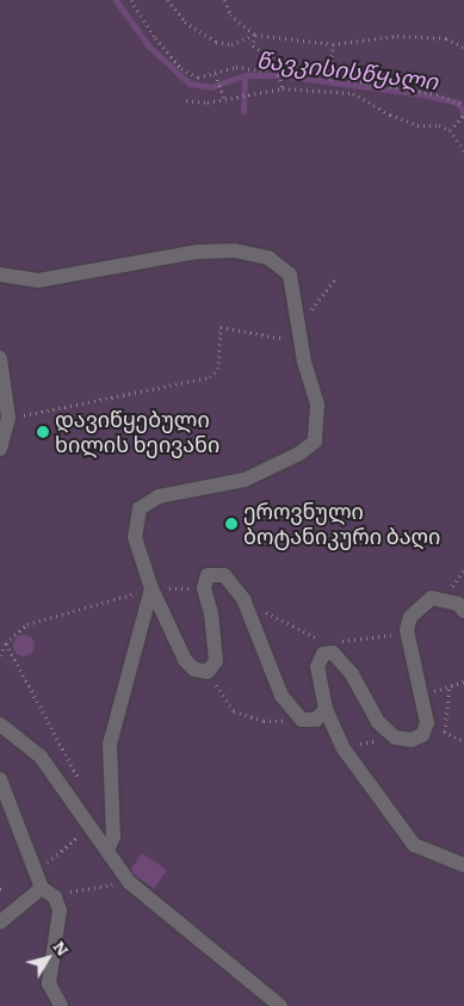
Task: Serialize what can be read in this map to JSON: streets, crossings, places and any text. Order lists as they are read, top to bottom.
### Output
{
  "water": ["წავკისისწყალი"],
  "places": ["დავიწყებული ხილის ხეივანი", "ეროვნული ბოტანიკური ბაღი"],
  "north": "top right"
}
